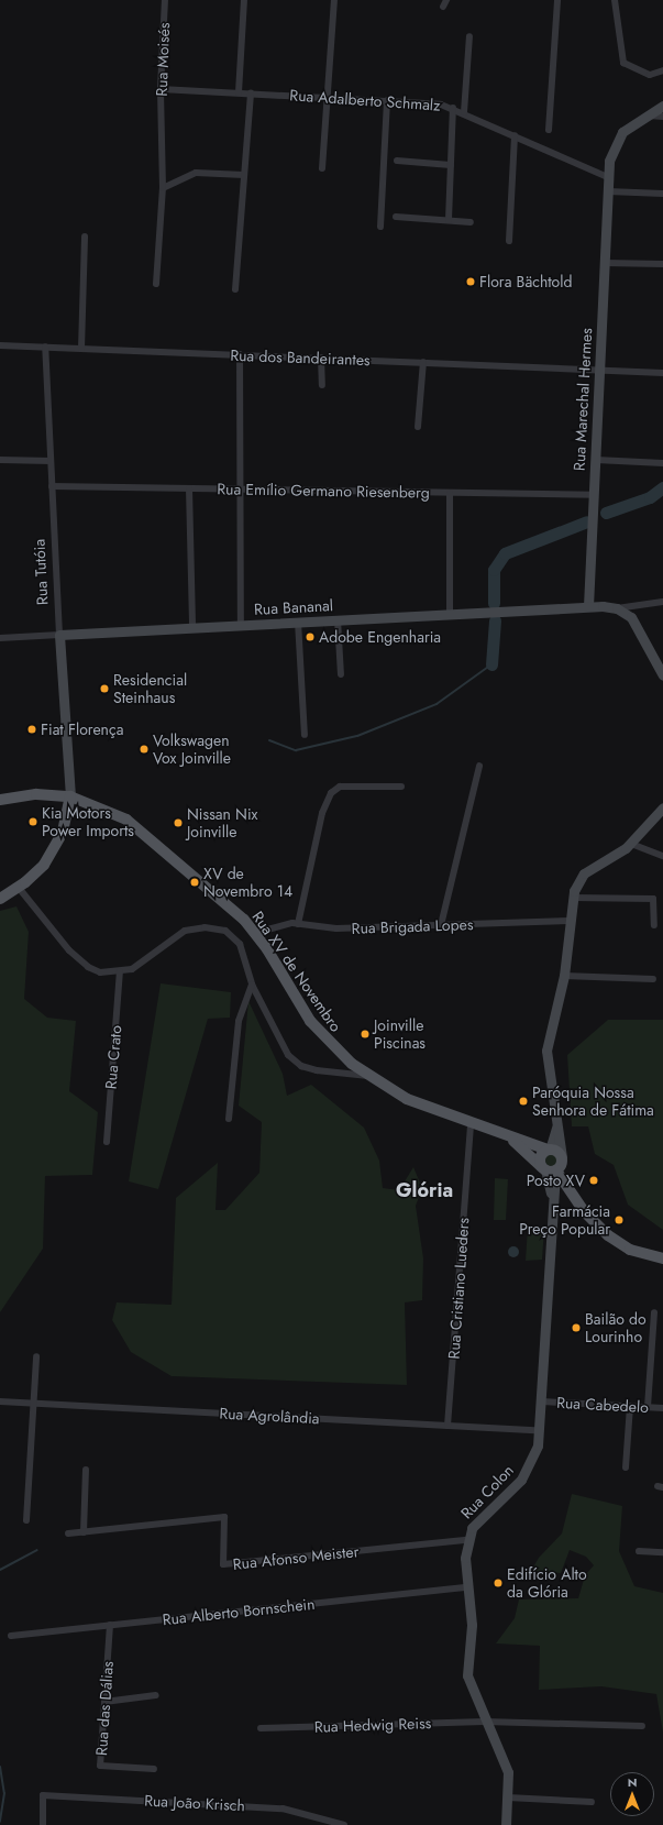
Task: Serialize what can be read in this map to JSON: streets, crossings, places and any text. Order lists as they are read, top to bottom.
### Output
{
  "streets": {
    "main road": ["Rua XV de Novembro"],
    "street": [
      "Rua Moisés",
      "Rua Adalberto Schmalz",
      "Rua dos Bandeirantes",
      "Rua Marechal Hermes",
      "Rua Emílio Germano Riesenberg",
      "Rua Tutóia",
      "Rua Bananal",
      "Rua Brigada Lopes",
      "Rua Crato",
      "Rua Cristiano Lueders",
      "Rua Cabedelo",
      "Rua Agrolândia",
      "Rua Colon",
      "Rua Afonso Meister",
      "Rua Alberto Bornschein",
      "Rua das Dálias",
      "Rua Hedwig Reiss",
      "Rua João Krisch"
    ]
  },
  "crossings": [
    ["Rua Moisés", "Rua Adalberto Schmalz"],
    ["Rua Adalberto Schmalz", "Rua Marechal Hermes"],
    ["Rua dos Bandeirantes", "Rua Marechal Hermes"],
    ["Rua dos Bandeirantes", "Rua Tutóia"],
    ["Rua Marechal Hermes", "Rua Emílio Germano Riesenberg"],
    ["Rua Marechal Hermes", "Rua Bananal"],
    ["Rua Emílio Germano Riesenberg", "Rua Tutóia"],
    ["Rua Tutóia", "Rua Bananal"],
    ["Rua Tutóia", "Rua XV de Novembro"],
    ["Rua Brigada Lopes", "Rua XV de Novembro"],
    ["Rua XV de Novembro", "Rua Cristiano Lueders"],
    ["Rua XV de Novembro", "Rua Colon"],
    ["Rua Cristiano Lueders", "Rua Agrolândia"],
    ["Rua Cabedelo", "Rua Colon"],
    ["Rua Agrolândia", "Rua Colon"],
    ["Rua Colon", "Rua Afonso Meister"],
    ["Rua Colon", "Rua Alberto Bornschein"],
    ["Rua Colon", "Rua Hedwig Reiss"],
    ["Rua Alberto Bornschein", "Rua das Dálias"]
  ],
  "districts": ["Glória"],
  "places": [
    "Flora Bächtold",
    "Adobe Engenharia",
    "Residencial Steinhaus",
    "Fiat Florença",
    "Volkswagen Vox Joinville",
    "Kia Motors Power Imports",
    "Nissan Nix Joinville",
    "XV de Novembro 14",
    "Joinville Piscinas",
    "Paróquia Nossa Senhora de Fátima",
    "Posto XV",
    "Farmácia Preço Popular",
    "Bailão do Lourinho",
    "Edifício Alto da Glória"
  ],
  "north": "top"
}
